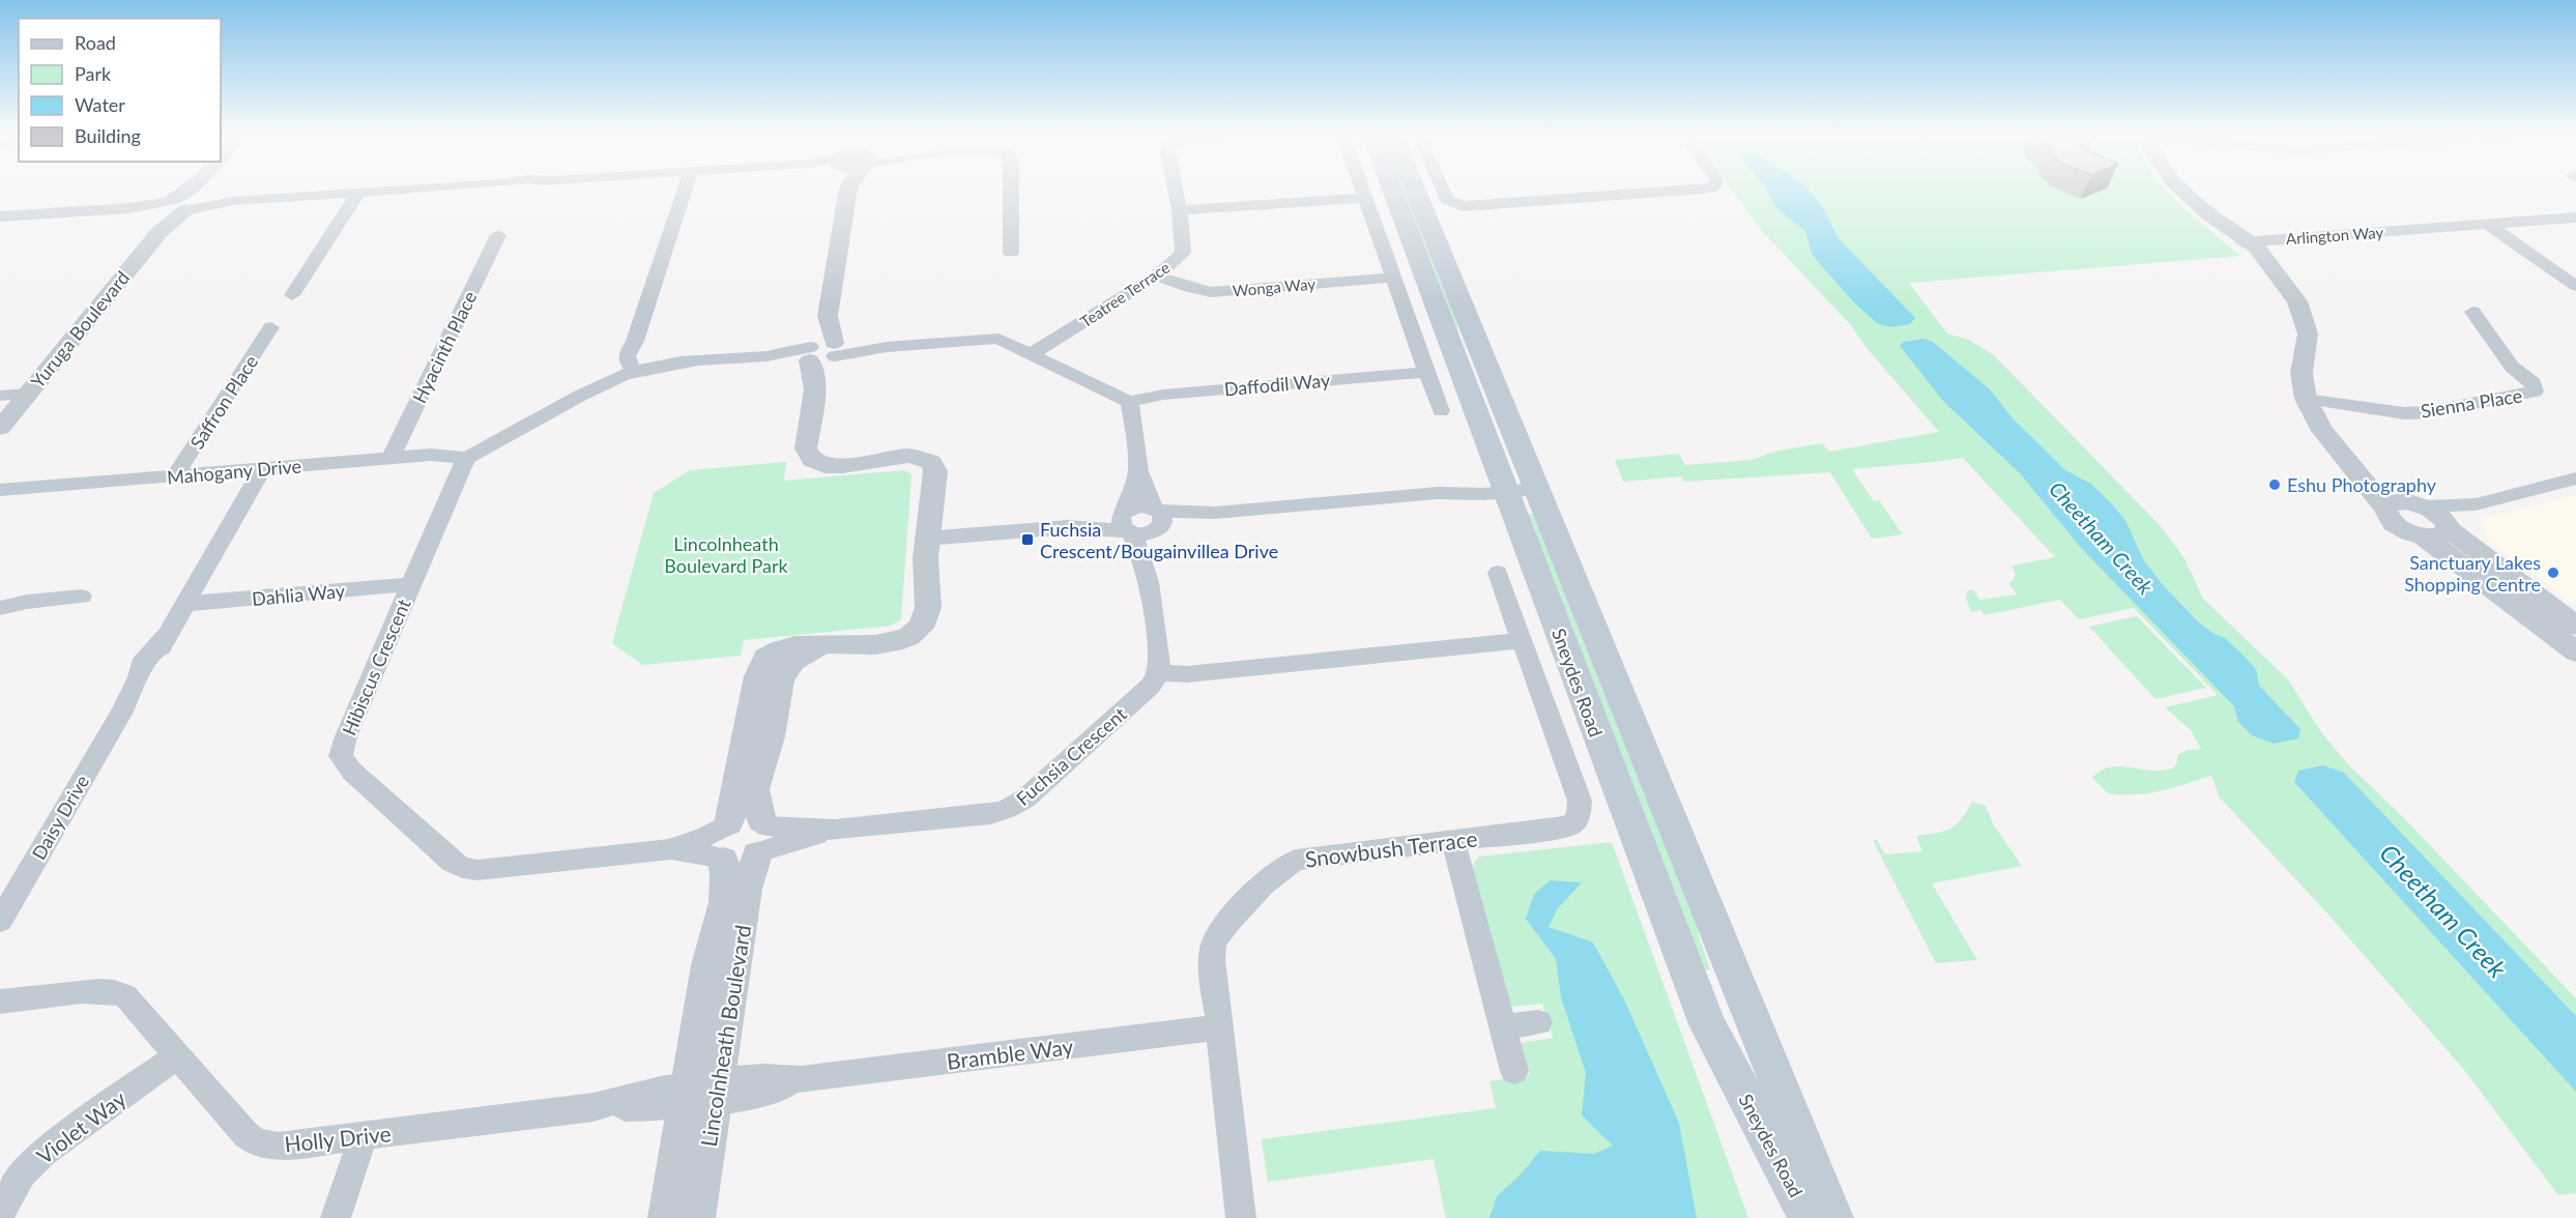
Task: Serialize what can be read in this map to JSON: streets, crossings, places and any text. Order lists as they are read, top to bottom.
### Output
{
  "streets": {
    "main road": ["Sneydes Road"],
    "street": [
      "Arlington Way",
      "Wonga Way",
      "Teatree Terrace",
      "Yuruga Boulevard",
      "Hyacinth Place",
      "Daffodil Way",
      "Saffron Place",
      "Sienna Place",
      "Mahogany Drive",
      "Dahlia Way",
      "Hibiscus Crescent",
      "Fuchsia Crescent",
      "Daisy Drive",
      "Snowbush Terrace",
      "Lincolnheath Boulevard",
      "Bramble Way",
      "Violet Way",
      "Holly Drive"
    ]
  },
  "crossings": [
    ["Wonga Way", "Teatree Terrace"],
    ["Hyacinth Place", "Mahogany Drive"],
    ["Saffron Place", "Mahogany Drive"],
    ["Mahogany Drive", "Hibiscus Crescent"],
    ["Mahogany Drive", "Daisy Drive"],
    ["Dahlia Way", "Hibiscus Crescent"],
    ["Dahlia Way", "Daisy Drive"],
    ["Hibiscus Crescent", "Fuchsia Crescent"],
    ["Hibiscus Crescent", "Lincolnheath Boulevard"],
    ["Fuchsia Crescent", "Lincolnheath Boulevard"],
    ["Snowbush Terrace", "Bramble Way"],
    ["Lincolnheath Boulevard", "Bramble Way"],
    ["Lincolnheath Boulevard", "Holly Drive"],
    ["Bramble Way", "Holly Drive"],
    ["Violet Way", "Holly Drive"]
  ],
  "water": ["Cheetham Creek"],
  "parks": ["Lincolnheath Boulevard Park"],
  "places": {
    "other": ["Eshu Photography", "Sanctuary Lakes Shopping Centre"],
    "transit": ["Fuchsia Crescent/Bougainvillea Drive"]
  },
  "legend": [
    "Road",
    "Park",
    "Water",
    "Building"
  ]
}
